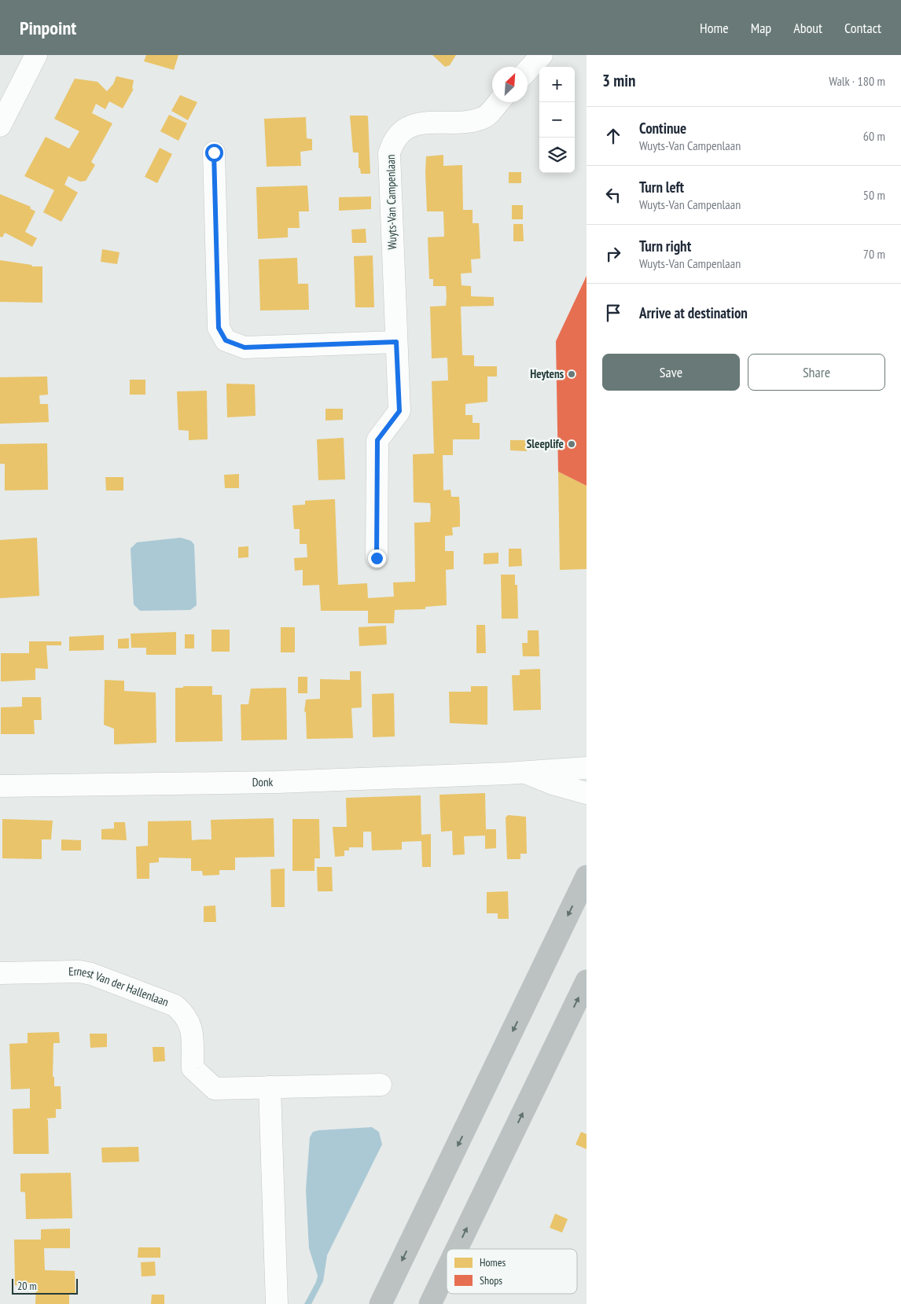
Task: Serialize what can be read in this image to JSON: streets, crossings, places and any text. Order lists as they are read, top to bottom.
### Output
{
  "streets": {
    "street": ["Wuyts-Van Campenlaan", "Donk", "Ernest Van der Hallenlaan"]
  },
  "places": ["Heytens", "Sleeplife"],
  "legend": ["Homes", "Shops"],
  "scale_bar": "20 m",
  "north": "top right",
  "page": {
    "header": "Pinpoint",
    "nav": [
      "Home",
      "Map",
      "About",
      "Contact"
    ],
    "heading": ["3 min", "Walk · 180 m"],
    "map_buttons": ["+", "−"],
    "list": [
      ["Continue", "Wuyts-Van Campenlaan", "60 m"],
      ["Turn left", "Wuyts-Van Campenlaan", "50 m"],
      ["Turn right", "Wuyts-Van Campenlaan", "70 m"],
      "Arrive at destination"
    ],
    "buttons": ["Save", "Share"],
    "scale": "20 m"
  }
}
